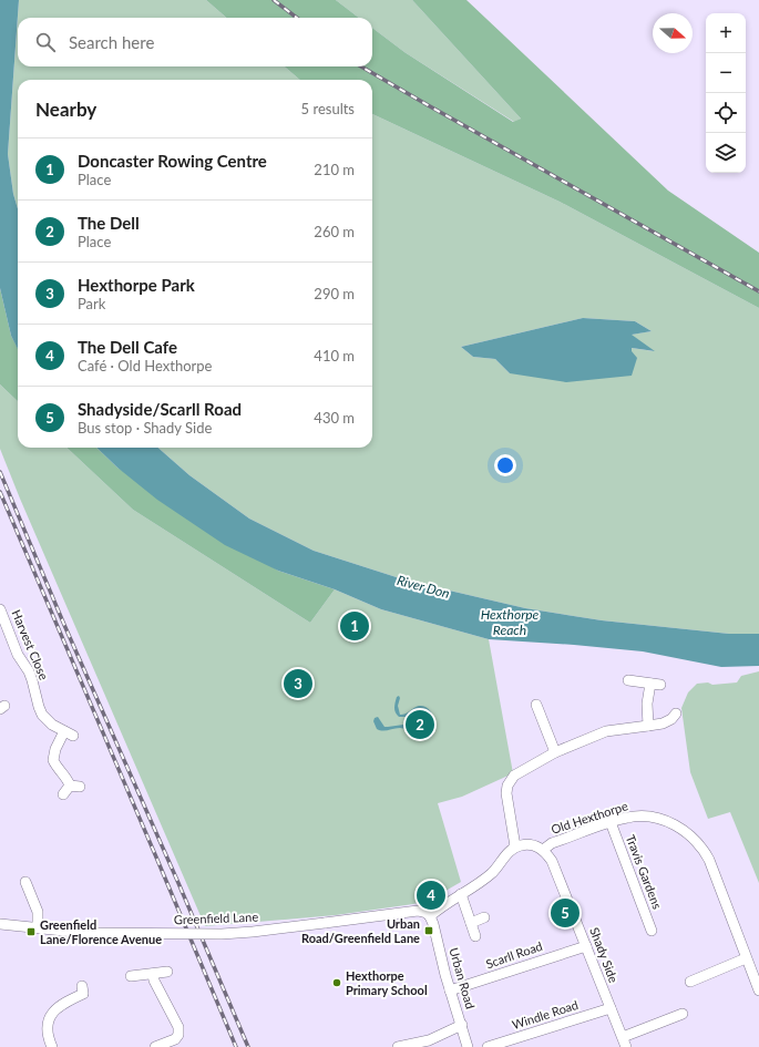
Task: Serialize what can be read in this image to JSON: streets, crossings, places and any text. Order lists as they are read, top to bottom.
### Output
{
  "streets": {
    "street": [
      "Harvest Close",
      "Old Hexthorpe",
      "Travis Gardens",
      "Greenfield Lane",
      "Scarll Road",
      "Shady Side",
      "Urban Road",
      "Windle Road"
    ]
  },
  "crossings": [
    ["Old Hexthorpe", "Travis Gardens"],
    ["Old Hexthorpe", "Shady Side"],
    ["Greenfield Lane", "Urban Road"],
    ["Scarll Road", "Shady Side"],
    ["Scarll Road", "Urban Road"],
    ["Shady Side", "Windle Road"]
  ],
  "water": ["River Don", "Hexthorpe Reach"],
  "places": {
    "transit": ["Urban Road/Greenfield Lane", "Greenfield Lane/Florence Avenue"],
    "other": ["Hexthorpe Primary School"]
  },
  "north": "right",
  "page": {
    "map_buttons": ["+", "−"],
    "search": "Search here",
    "heading": ["Nearby", "5 results"],
    "list": [
      {
        "mark": "1",
        "name": "Doncaster Rowing Centre",
        "note": "Place",
        "value": "210 m"
      },
      {
        "mark": "2",
        "name": "The Dell",
        "note": "Place",
        "value": "260 m"
      },
      {
        "mark": "3",
        "name": "Hexthorpe Park",
        "note": "Park",
        "value": "290 m"
      },
      {
        "mark": "4",
        "name": "The Dell Cafe",
        "note": "Café · Old Hexthorpe",
        "value": "410 m"
      },
      {
        "mark": "5",
        "name": "Shadyside/Scarll Road",
        "note": "Bus stop · Shady Side",
        "value": "430 m"
      }
    ],
    "pins": [
      "1",
      "3",
      "2",
      "4",
      "5"
    ]
  }
}
